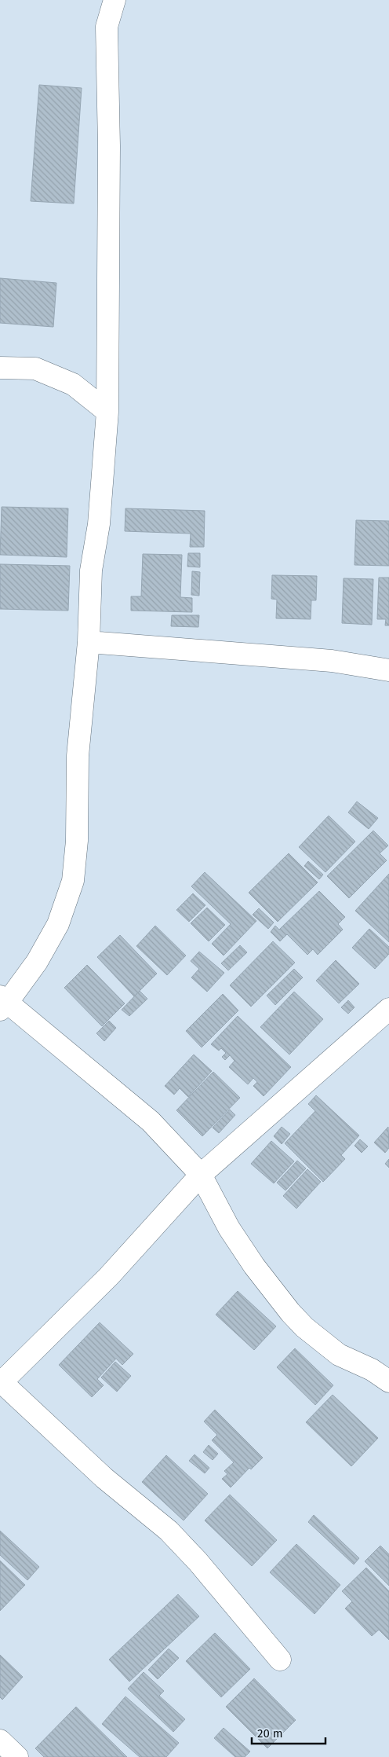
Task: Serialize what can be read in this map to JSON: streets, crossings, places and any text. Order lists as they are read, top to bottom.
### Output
{
  "scale_bar": "20 m"
}
